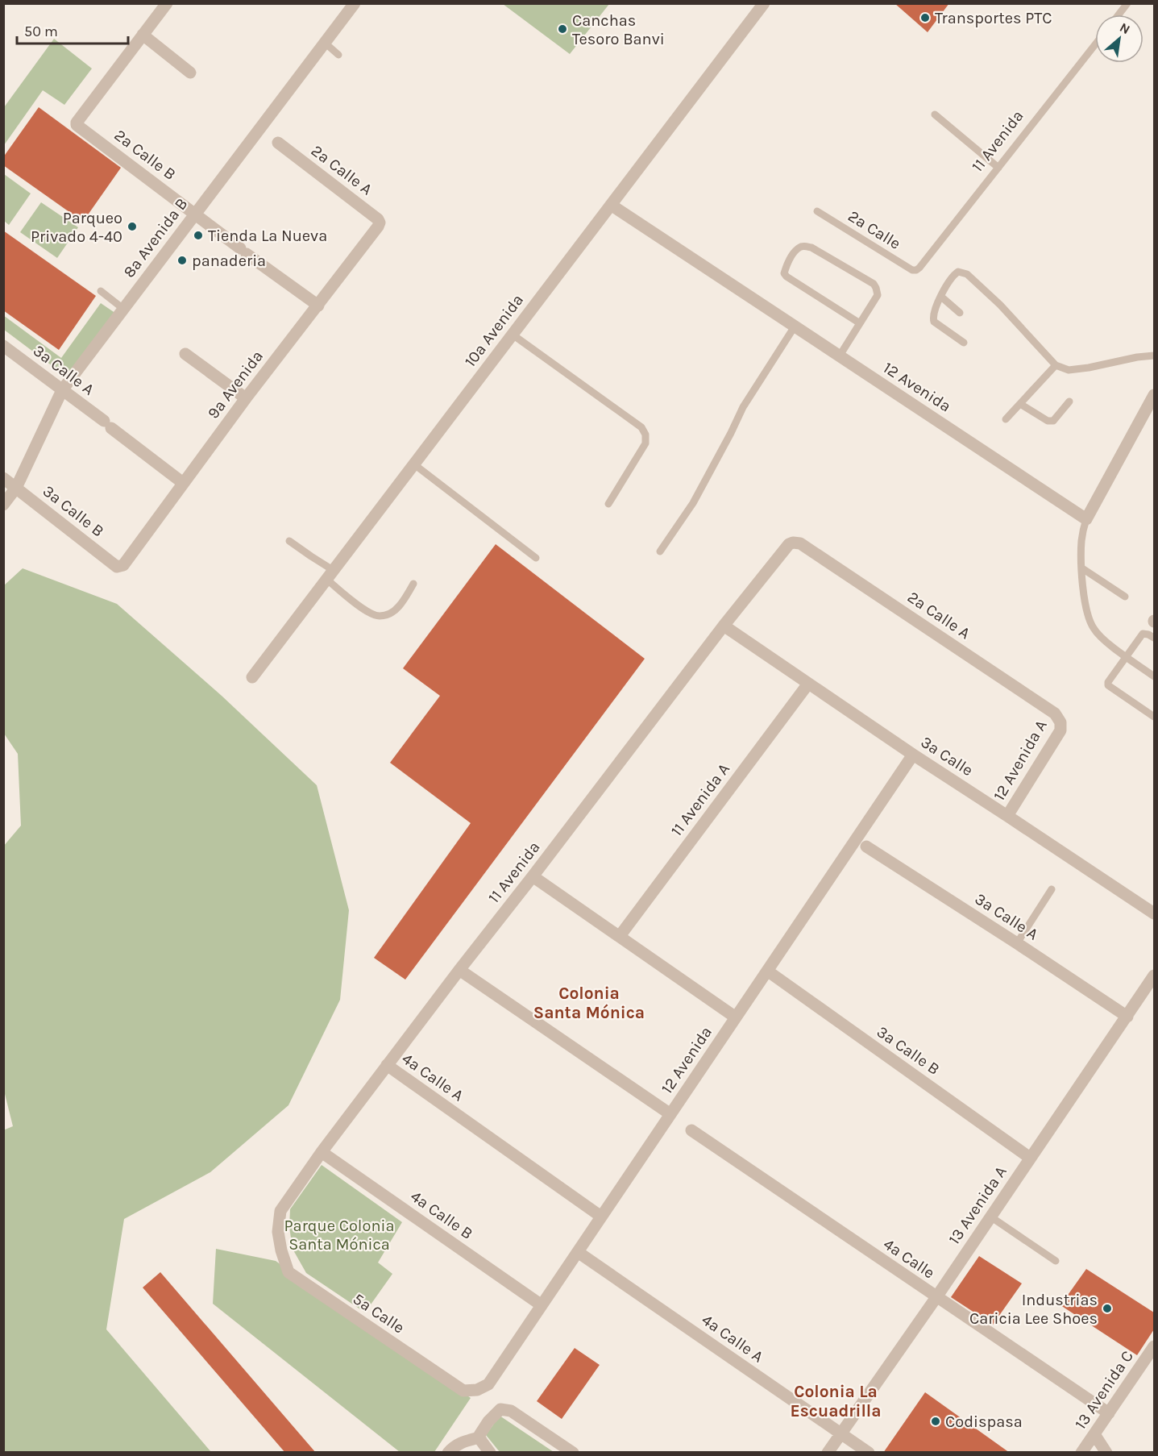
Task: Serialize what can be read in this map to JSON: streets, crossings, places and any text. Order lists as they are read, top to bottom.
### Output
{
  "streets": {
    "street": [
      "11 Avenida",
      "2a Calle B",
      "2a Calle A",
      "8a Avenida B",
      "10a Avenida",
      "3a Calle A",
      "9a Avenida",
      "12 Avenida",
      "3a Calle B",
      "3a Calle",
      "12 Avenida A",
      "11 Avenida A",
      "4a Calle A",
      "13 Avenida A",
      "4a Calle B",
      "4a Calle",
      "5a Calle",
      "13 Avenida C"
    ],
    "lane": ["2a Calle"]
  },
  "crossings": [
    ["11 Avenida", "2a Calle A"],
    ["11 Avenida", "2a Calle"],
    ["11 Avenida", "3a Calle"],
    ["11 Avenida", "4a Calle A"],
    ["11 Avenida", "4a Calle B"],
    ["11 Avenida", "5a Calle"],
    ["2a Calle B", "8a Avenida B"],
    ["2a Calle B", "9a Avenida"],
    ["2a Calle A", "9a Avenida"],
    ["2a Calle A", "12 Avenida A"],
    ["8a Avenida B", "3a Calle A"],
    ["8a Avenida B", "3a Calle B"],
    ["10a Avenida", "12 Avenida"],
    ["3a Calle A", "9a Avenida"],
    ["3a Calle A", "13 Avenida A"],
    ["9a Avenida", "3a Calle B"],
    ["12 Avenida", "3a Calle B"],
    ["12 Avenida", "3a Calle"],
    ["12 Avenida", "4a Calle A"],
    ["12 Avenida", "4a Calle B"],
    ["12 Avenida", "5a Calle"],
    ["3a Calle B", "13 Avenida A"],
    ["3a Calle", "12 Avenida A"],
    ["3a Calle", "11 Avenida A"],
    ["4a Calle A", "13 Avenida A"],
    ["13 Avenida A", "4a Calle"],
    ["4a Calle", "13 Avenida C"]
  ],
  "districts": ["Colonia Santa Mónica", "Colonia La Escuadrilla"],
  "parks": ["Parque Colonia Santa Mónica"],
  "places": [
    "Transportes PTC",
    "Canchas Tesoro Banvi",
    "Parqueo Privado 4-40",
    "Tienda La Nueva",
    "panaderia",
    "Industrias Caricia Lee Shoes",
    "Codispasa"
  ],
  "scale_bar": "50 m",
  "north": "top right"
}
